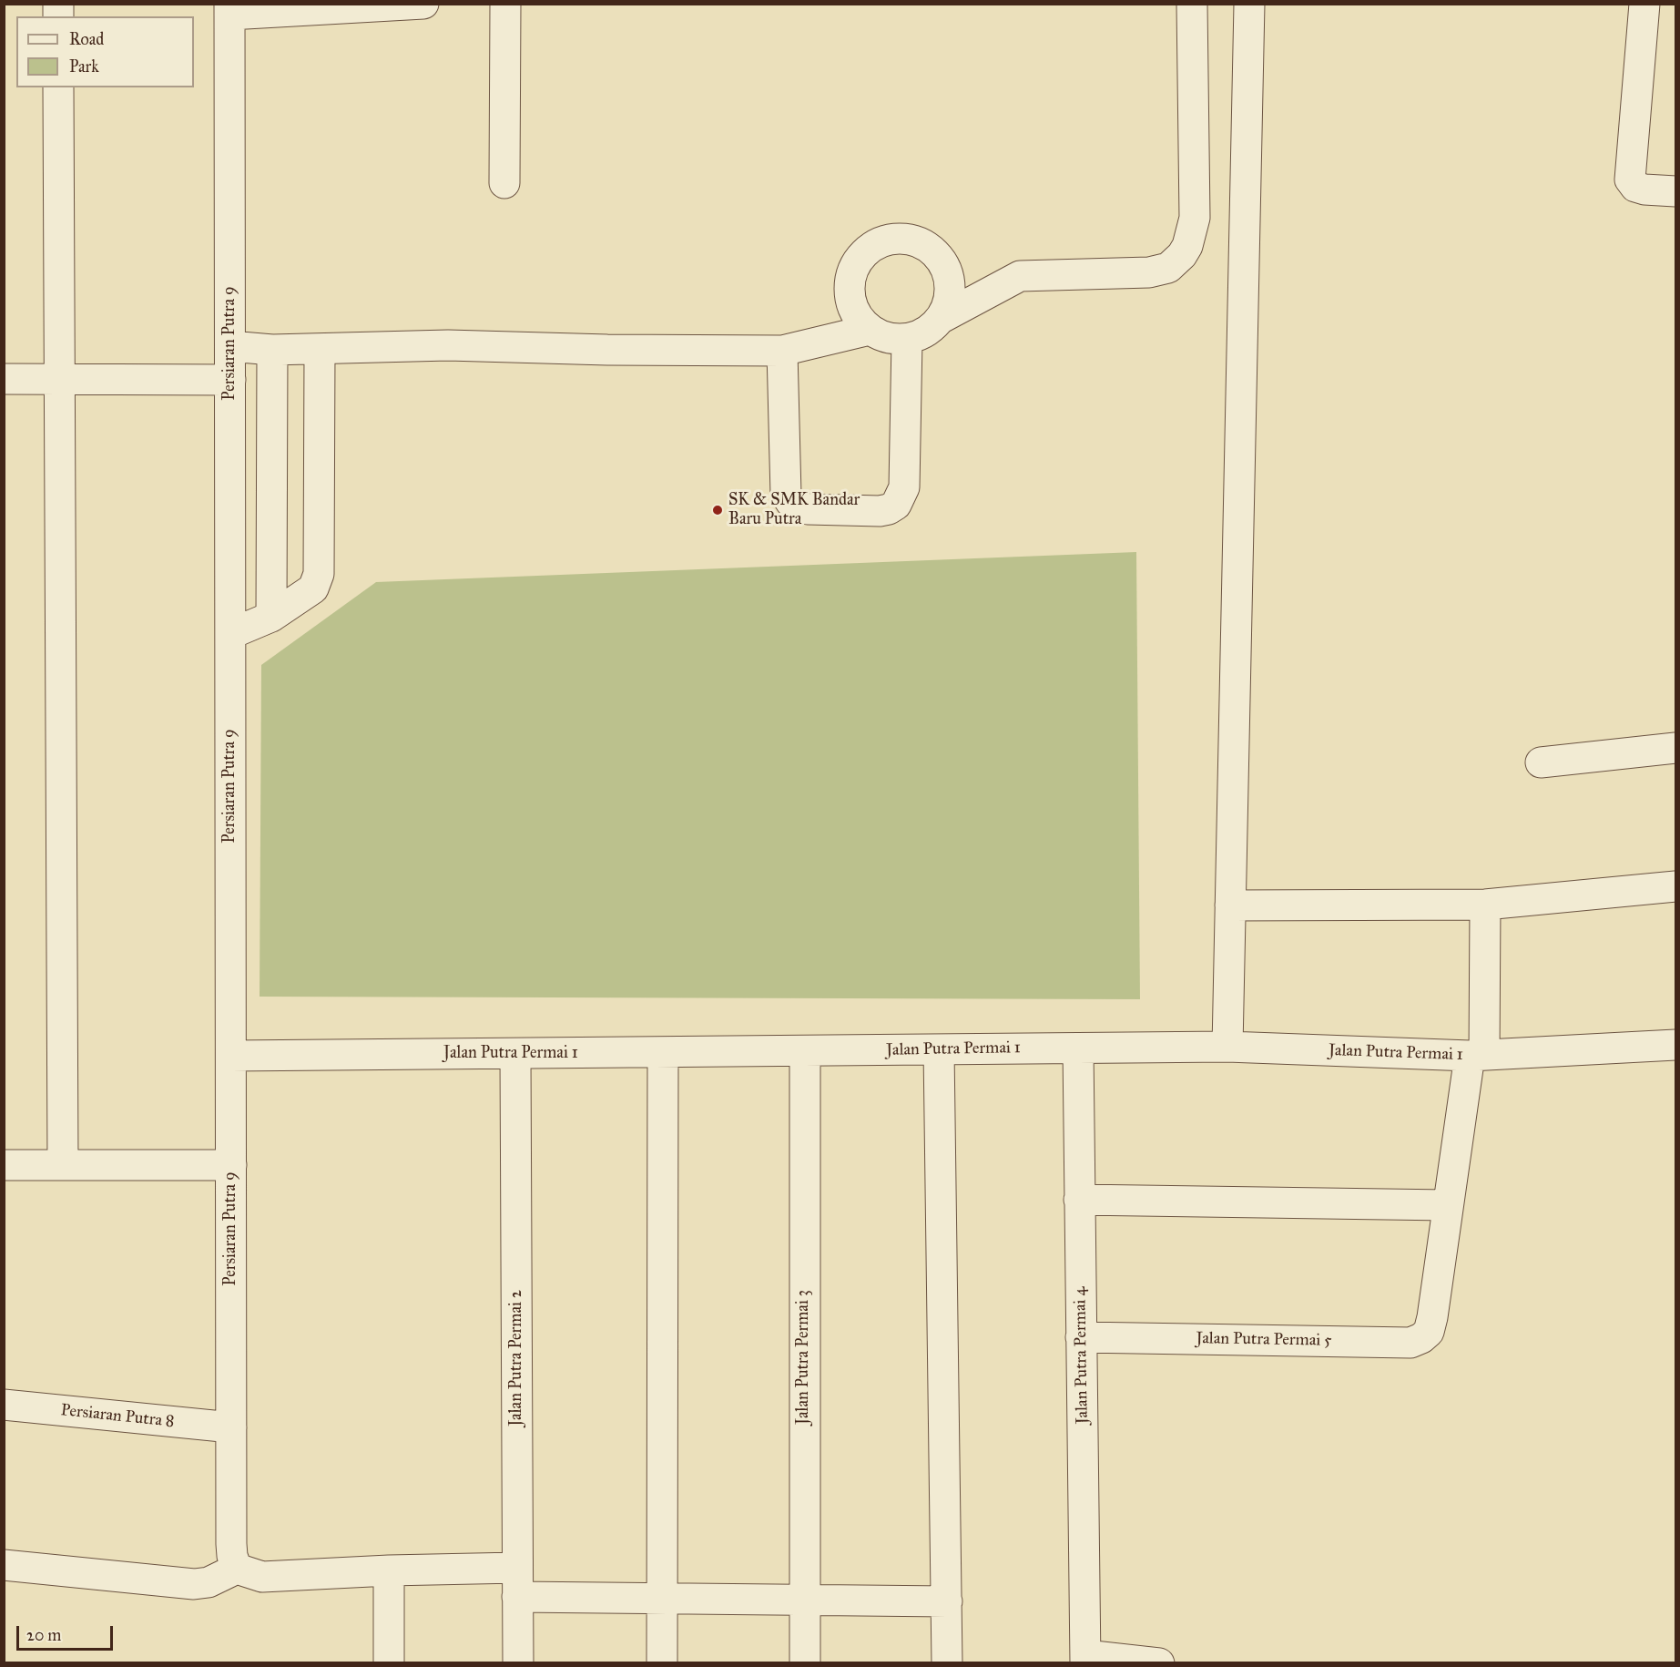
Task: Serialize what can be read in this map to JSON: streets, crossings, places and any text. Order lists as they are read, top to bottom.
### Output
{
  "streets": {
    "street": [
      "Persiaran Putra 9",
      "Jalan Putra Permai 1",
      "Jalan Putra Permai 5",
      "Jalan Putra Permai 4",
      "Jalan Putra Permai 3",
      "Jalan Putra Permai 2",
      "Persiaran Putra 8"
    ]
  },
  "crossings": [
    ["Persiaran Putra 9", "Jalan Putra Permai 1"],
    ["Persiaran Putra 9", "Persiaran Putra 8"],
    ["Jalan Putra Permai 1", "Jalan Putra Permai 4"],
    ["Jalan Putra Permai 1", "Jalan Putra Permai 3"],
    ["Jalan Putra Permai 1", "Jalan Putra Permai 2"],
    ["Jalan Putra Permai 5", "Jalan Putra Permai 4"]
  ],
  "places": ["SK & SMK Bandar Baru Putra"],
  "legend": ["Road", "Park"],
  "scale_bar": "20 m"
}
